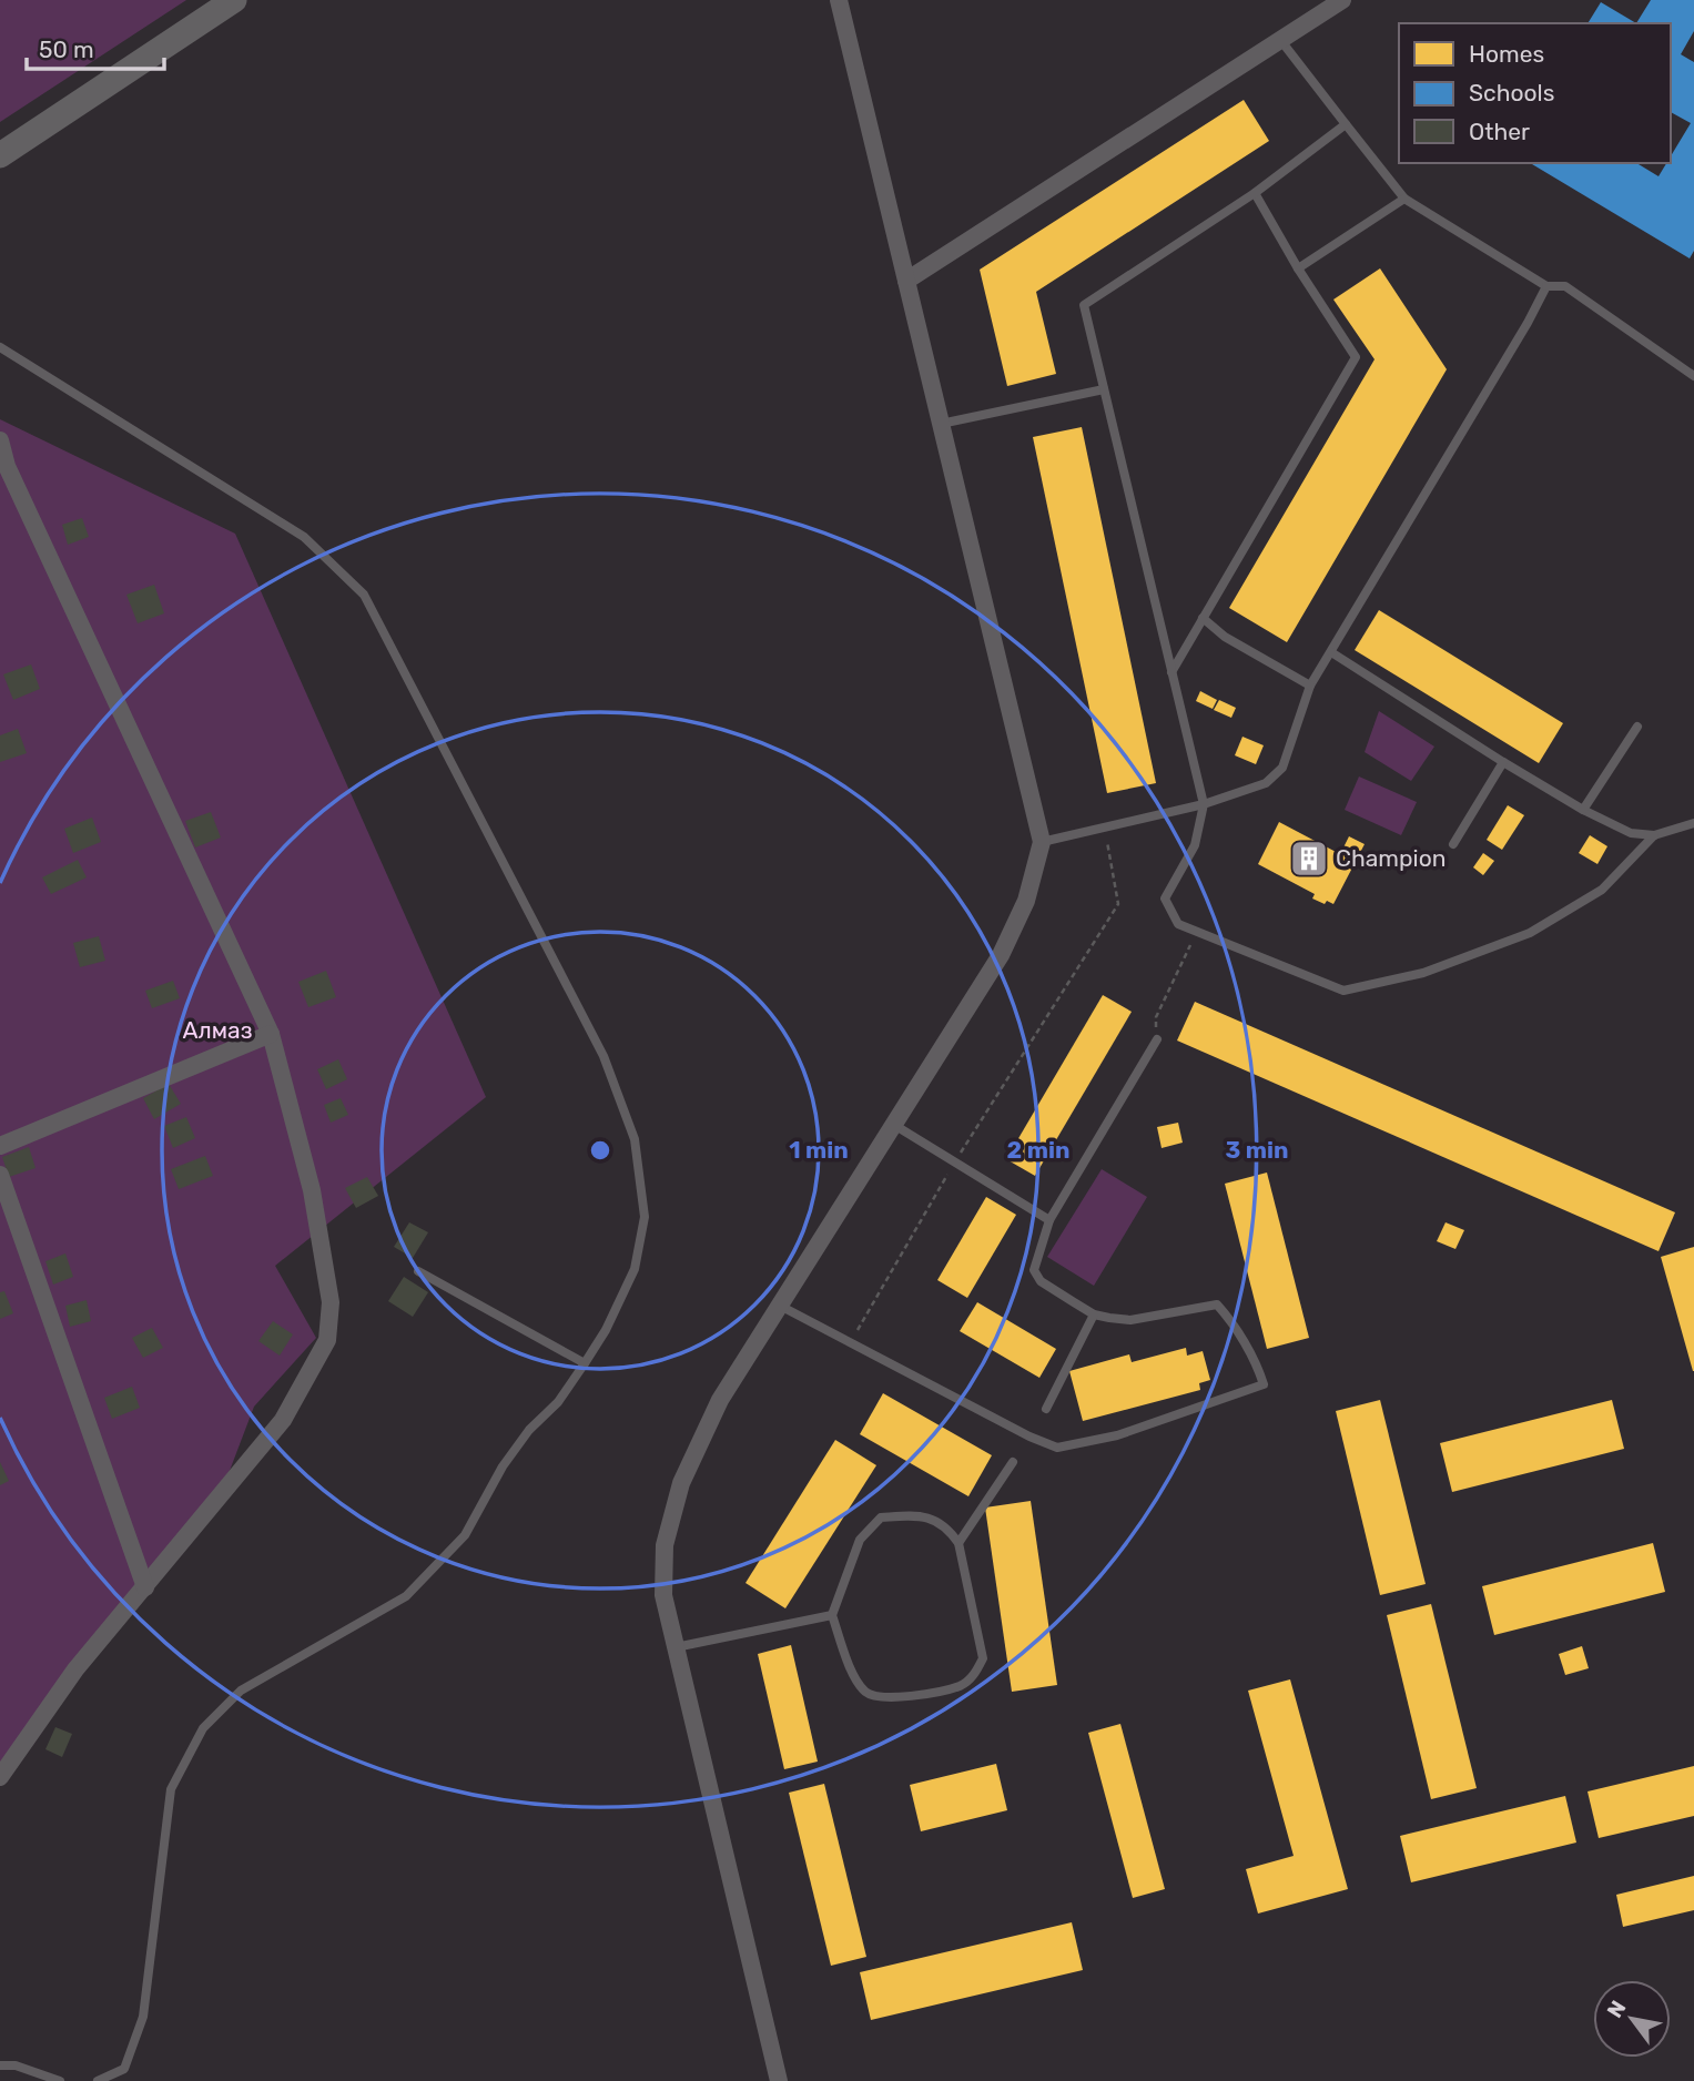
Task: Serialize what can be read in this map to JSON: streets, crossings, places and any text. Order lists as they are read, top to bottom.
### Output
{
  "parks": ["Алмаз"],
  "places": {
    "building": ["Champion"]
  },
  "legend": ["Homes", "Schools", "Other"],
  "scale_bar": "50 m",
  "north": "top left",
  "rings": ["1 min", "2 min", "3 min"]
}
